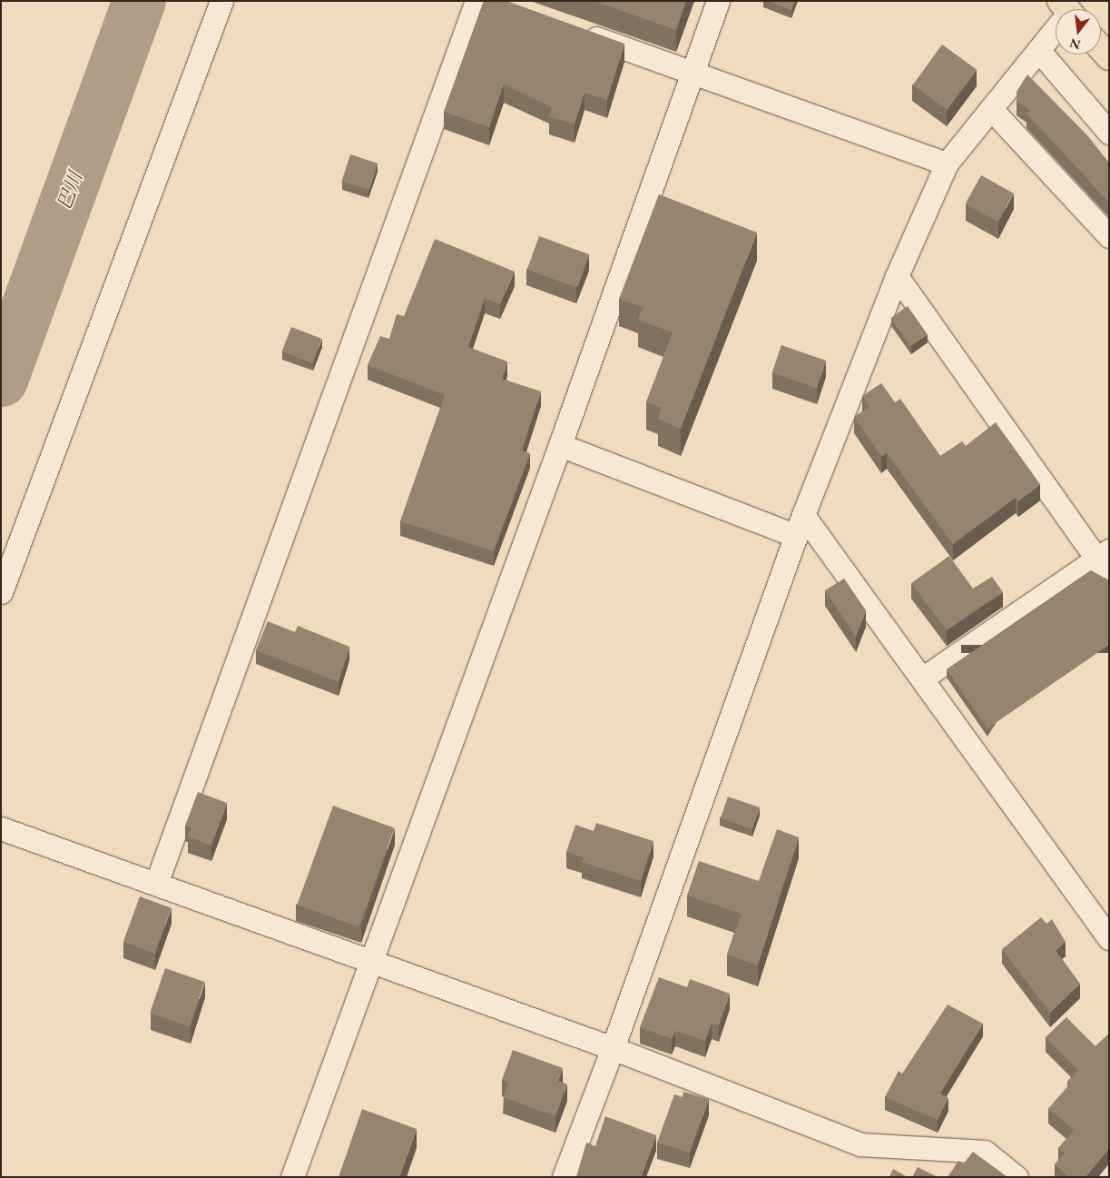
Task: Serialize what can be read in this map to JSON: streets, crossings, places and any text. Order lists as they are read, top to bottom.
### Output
{
  "water": ["巴川"],
  "north": "bottom"
}
